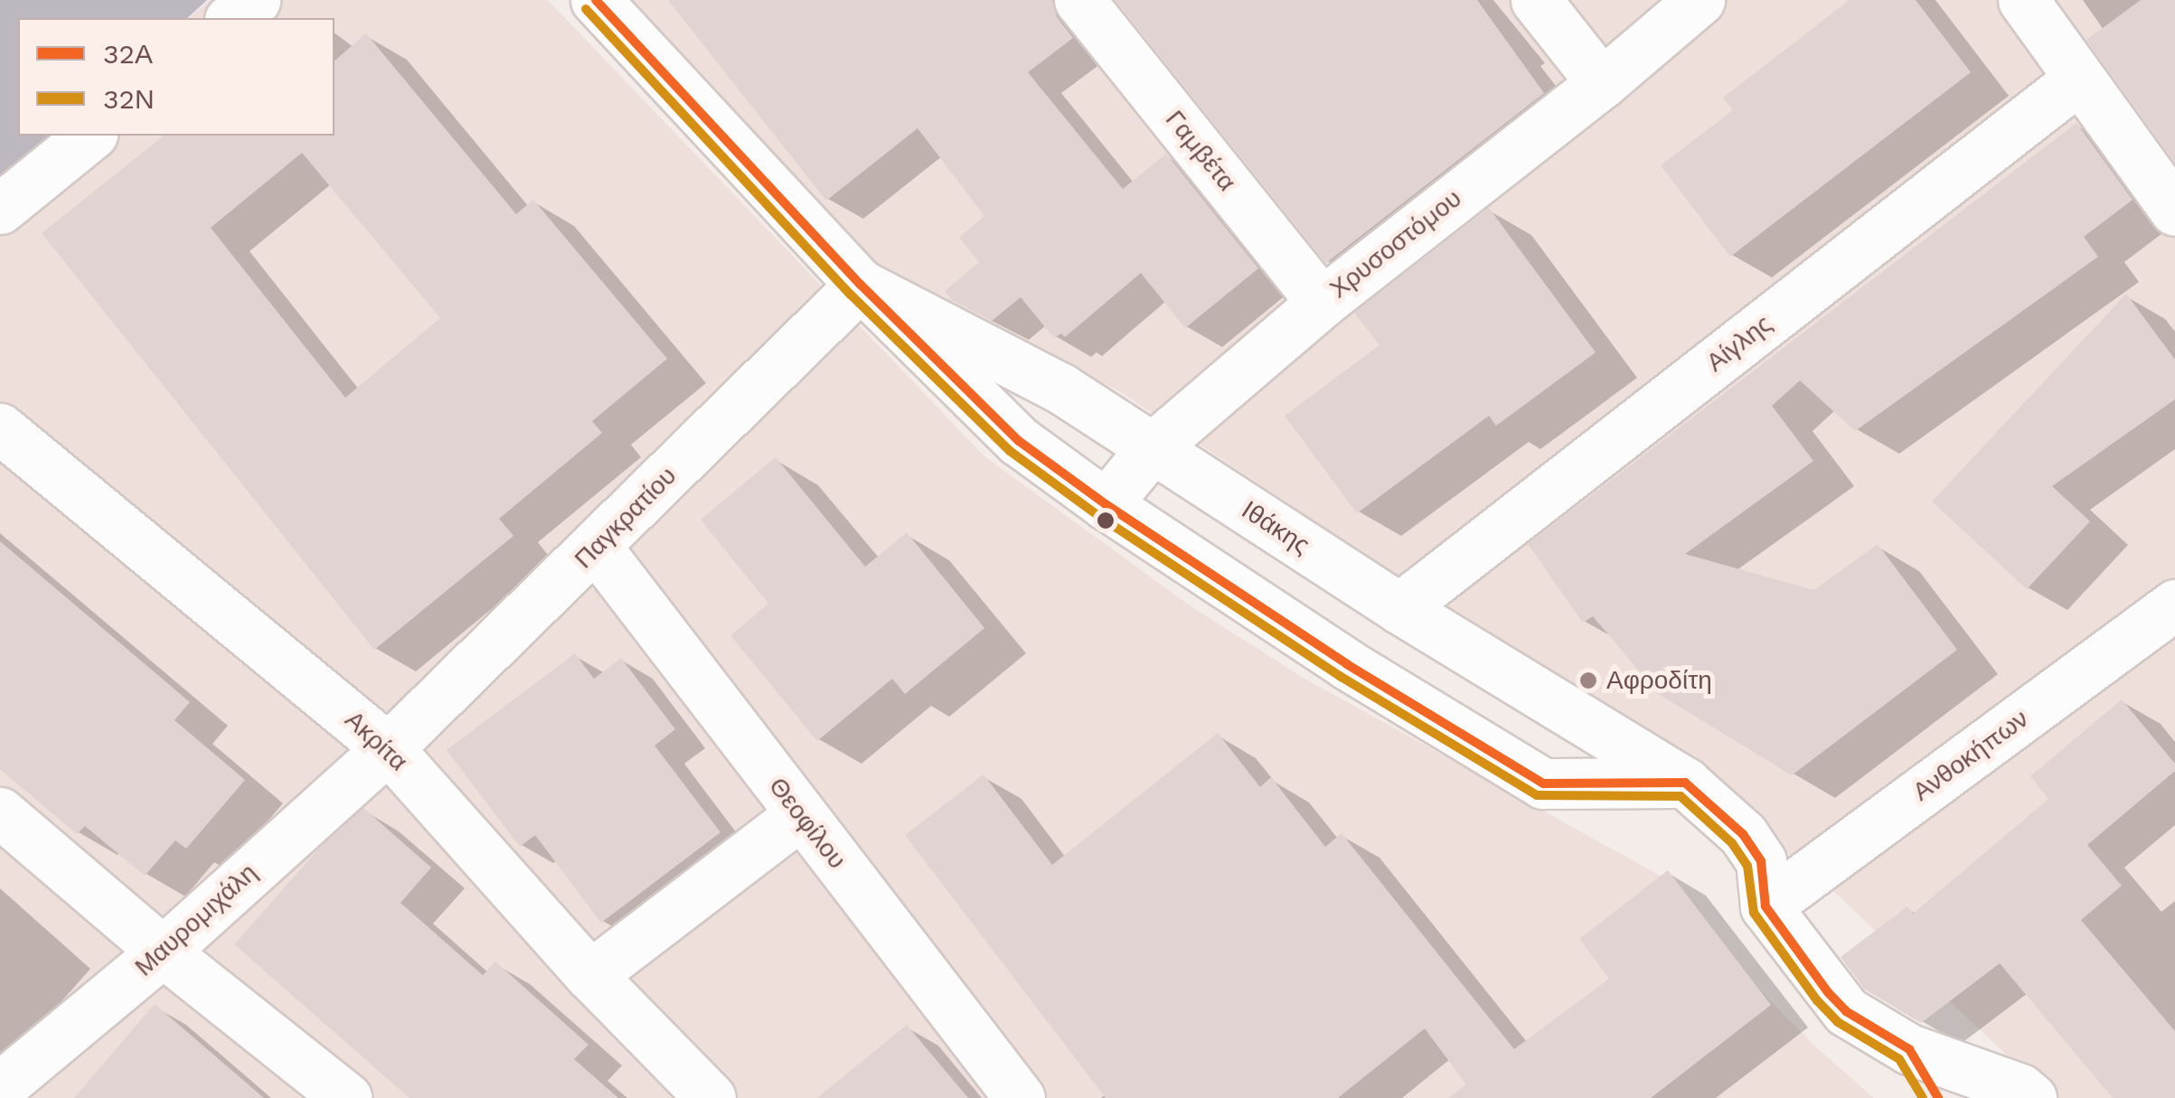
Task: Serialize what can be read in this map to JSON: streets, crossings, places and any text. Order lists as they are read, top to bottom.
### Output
{
  "streets": {
    "street": [
      "Γαμβέτα",
      "Χρυσοστόμου",
      "Αίγλης",
      "Παγκρατίου",
      "Ιθάκης",
      "Ακρίτα",
      "Ανθοκήπων",
      "Θεοφίλου",
      "Μαυρομιχάλη"
    ]
  },
  "crossings": [
    ["Γαμβέτα", "Χρυσοστόμου"],
    ["Χρυσοστόμου", "Ιθάκης"],
    ["Αίγλης", "Ιθάκης"],
    ["Παγκρατίου", "Ιθάκης"],
    ["Παγκρατίου", "Ακρίτα"],
    ["Παγκρατίου", "Θεοφίλου"],
    ["Παγκρατίου", "Μαυρομιχάλη"],
    ["Ιθάκης", "Ανθοκήπων"],
    ["Ακρίτα", "Μαυρομιχάλη"]
  ],
  "places": ["Αφροδίτη"],
  "lines": ["transit line 32Α", "transit line 32Ν"],
  "legend": ["32Α", "32Ν"]
}
